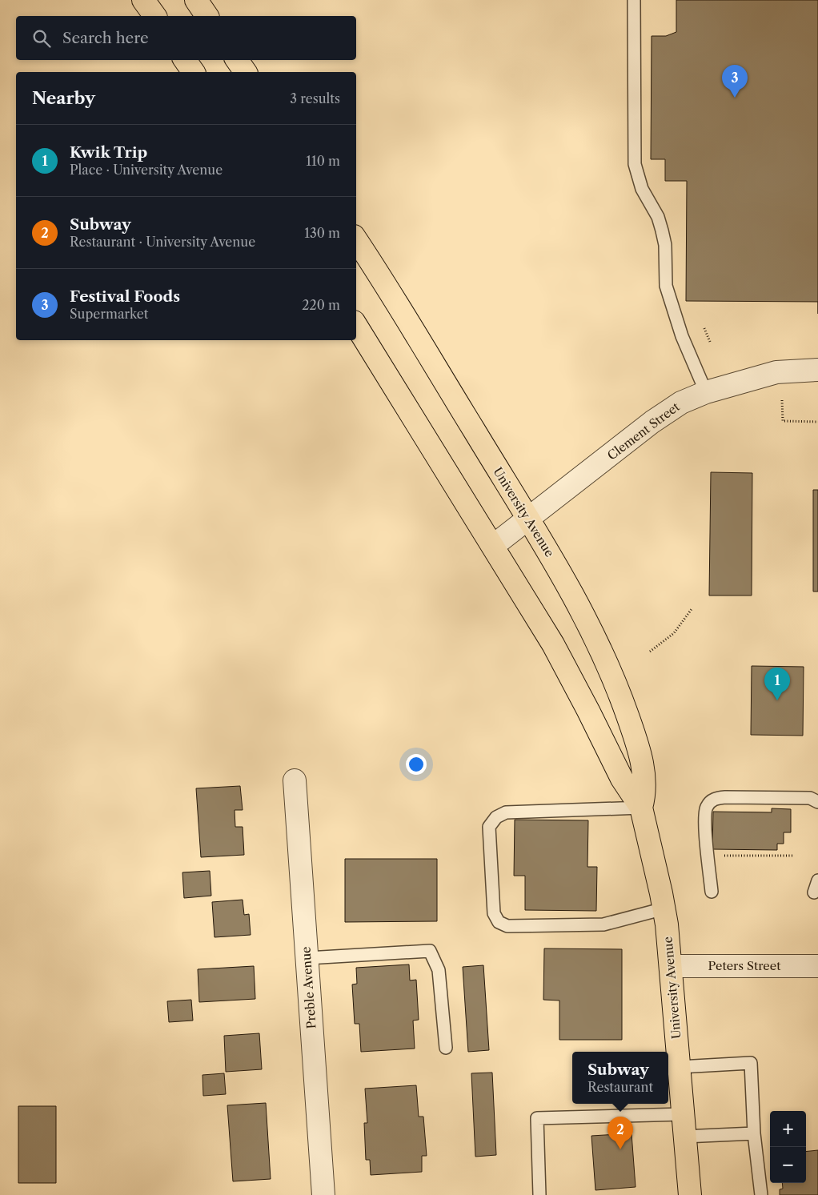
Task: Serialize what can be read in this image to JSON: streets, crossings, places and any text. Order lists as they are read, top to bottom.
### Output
{
  "streets": {
    "main road": ["University Avenue"],
    "street": ["Clement Street", "Peters Street", "Preble Avenue"]
  },
  "crossings": [
    ["Clement Street", "University Avenue"],
    ["University Avenue", "Peters Street"]
  ],
  "page": {
    "search": "Search here",
    "pins": ["3", "1", "2"],
    "heading": ["Nearby", "3 results"],
    "list": [
      {
        "mark": "1",
        "name": "Kwik Trip",
        "note": "Place · University Avenue",
        "value": "110 m"
      },
      {
        "mark": "2",
        "name": "Subway",
        "note": "Restaurant · University Avenue",
        "value": "130 m"
      },
      {
        "mark": "3",
        "name": "Festival Foods",
        "note": "Supermarket",
        "value": "220 m"
      }
    ],
    "popup": ["Subway", "Restaurant"],
    "map_buttons": ["+", "−"]
  }
}
